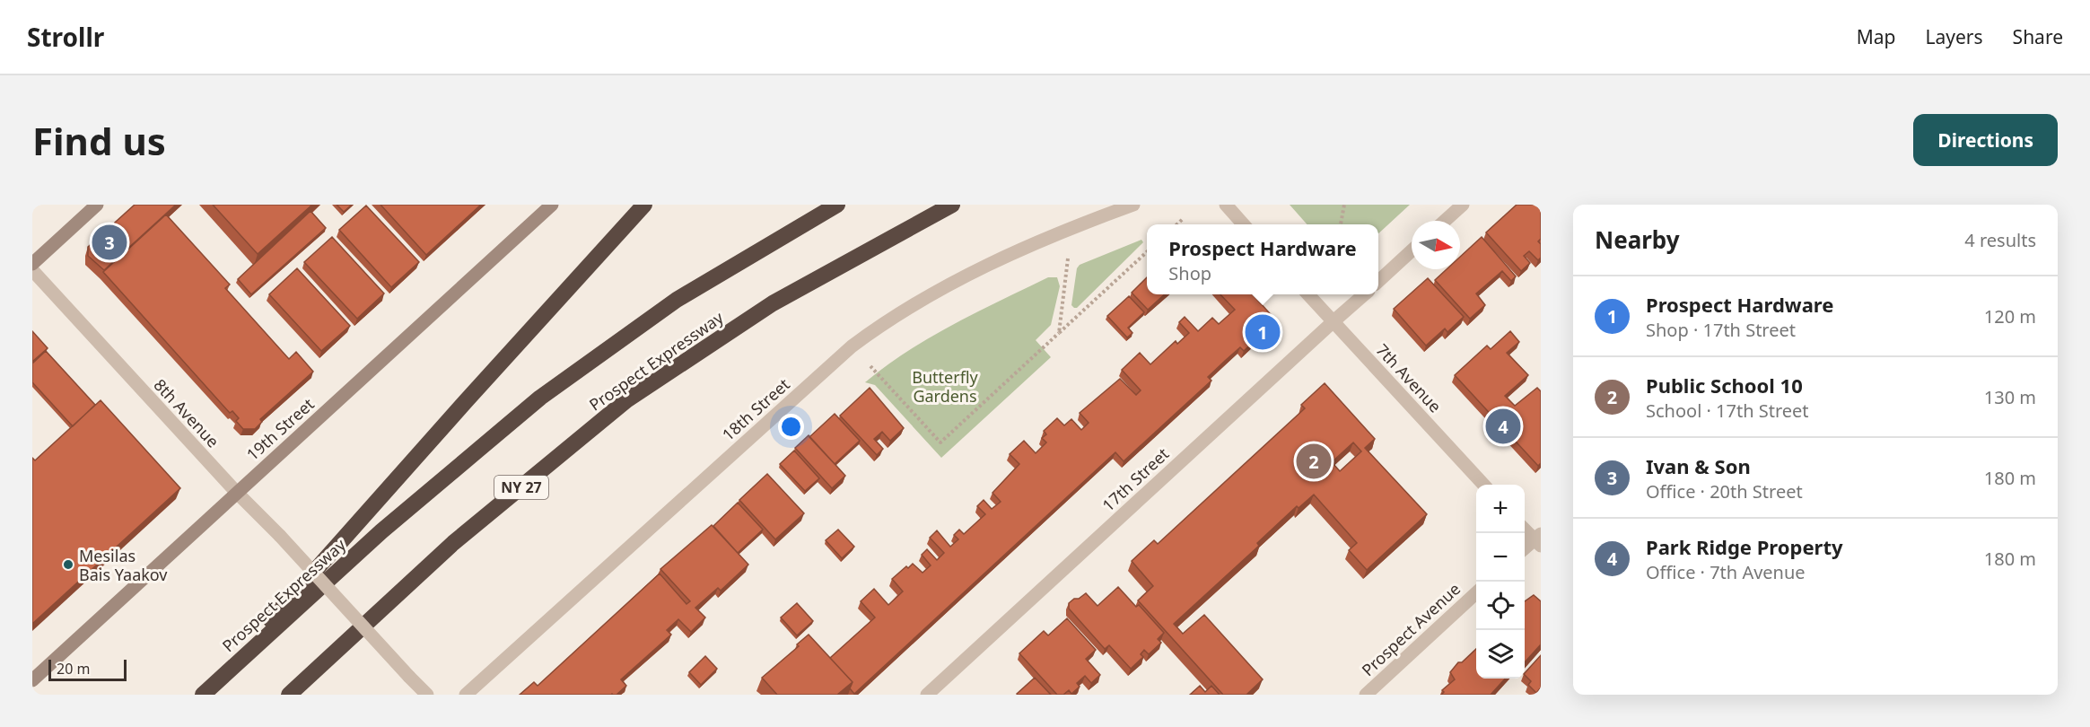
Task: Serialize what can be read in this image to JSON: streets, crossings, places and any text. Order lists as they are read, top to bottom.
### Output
{
  "streets": {
    "highway": ["Prospect Expressway", "NY 27"],
    "main road": ["19th Street"],
    "street": [
      "7th Avenue",
      "18th Street",
      "8th Avenue",
      "17th Street",
      "Prospect Avenue"
    ]
  },
  "crossings": [
    ["7th Avenue", "17th Street"],
    ["8th Avenue", "19th Street"]
  ],
  "parks": ["Butterfly Gardens"],
  "places": ["Mesilas Bais Yaakov"],
  "scale_bar": "20 m",
  "north": "right",
  "page": {
    "header": "Strollr",
    "nav": ["Map", "Layers", "Share"],
    "buttons": "Directions",
    "title": "Find us",
    "heading": ["Nearby", "4 results"],
    "pins": [
      "3",
      "1",
      "4",
      "2"
    ],
    "popup": ["Prospect Hardware", "Shop"],
    "list": [
      {
        "mark": "1",
        "name": "Prospect Hardware",
        "note": "Shop · 17th Street",
        "value": "120 m"
      },
      {
        "mark": "2",
        "name": "Public School 10",
        "note": "School · 17th Street",
        "value": "130 m"
      },
      {
        "mark": "3",
        "name": "Ivan & Son",
        "note": "Office · 20th Street",
        "value": "180 m"
      },
      {
        "mark": "4",
        "name": "Park Ridge Property",
        "note": "Office · 7th Avenue",
        "value": "180 m"
      }
    ],
    "map_buttons": ["+", "−"],
    "scale": "20 m"
  }
}
